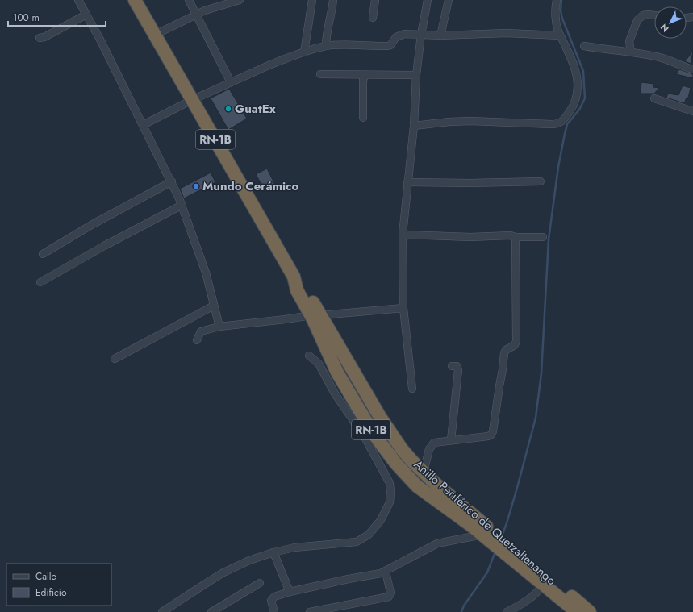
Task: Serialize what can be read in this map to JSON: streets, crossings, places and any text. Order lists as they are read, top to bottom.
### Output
{
  "streets": {
    "highway": ["RN-1B", "Anillo Periférico de Quetzaltenango"]
  },
  "places": ["GuatEx", "Mundo Cerámico"],
  "legend": ["Calle", "Edificio"],
  "scale_bar": "100 m",
  "north": "bottom left"
}
